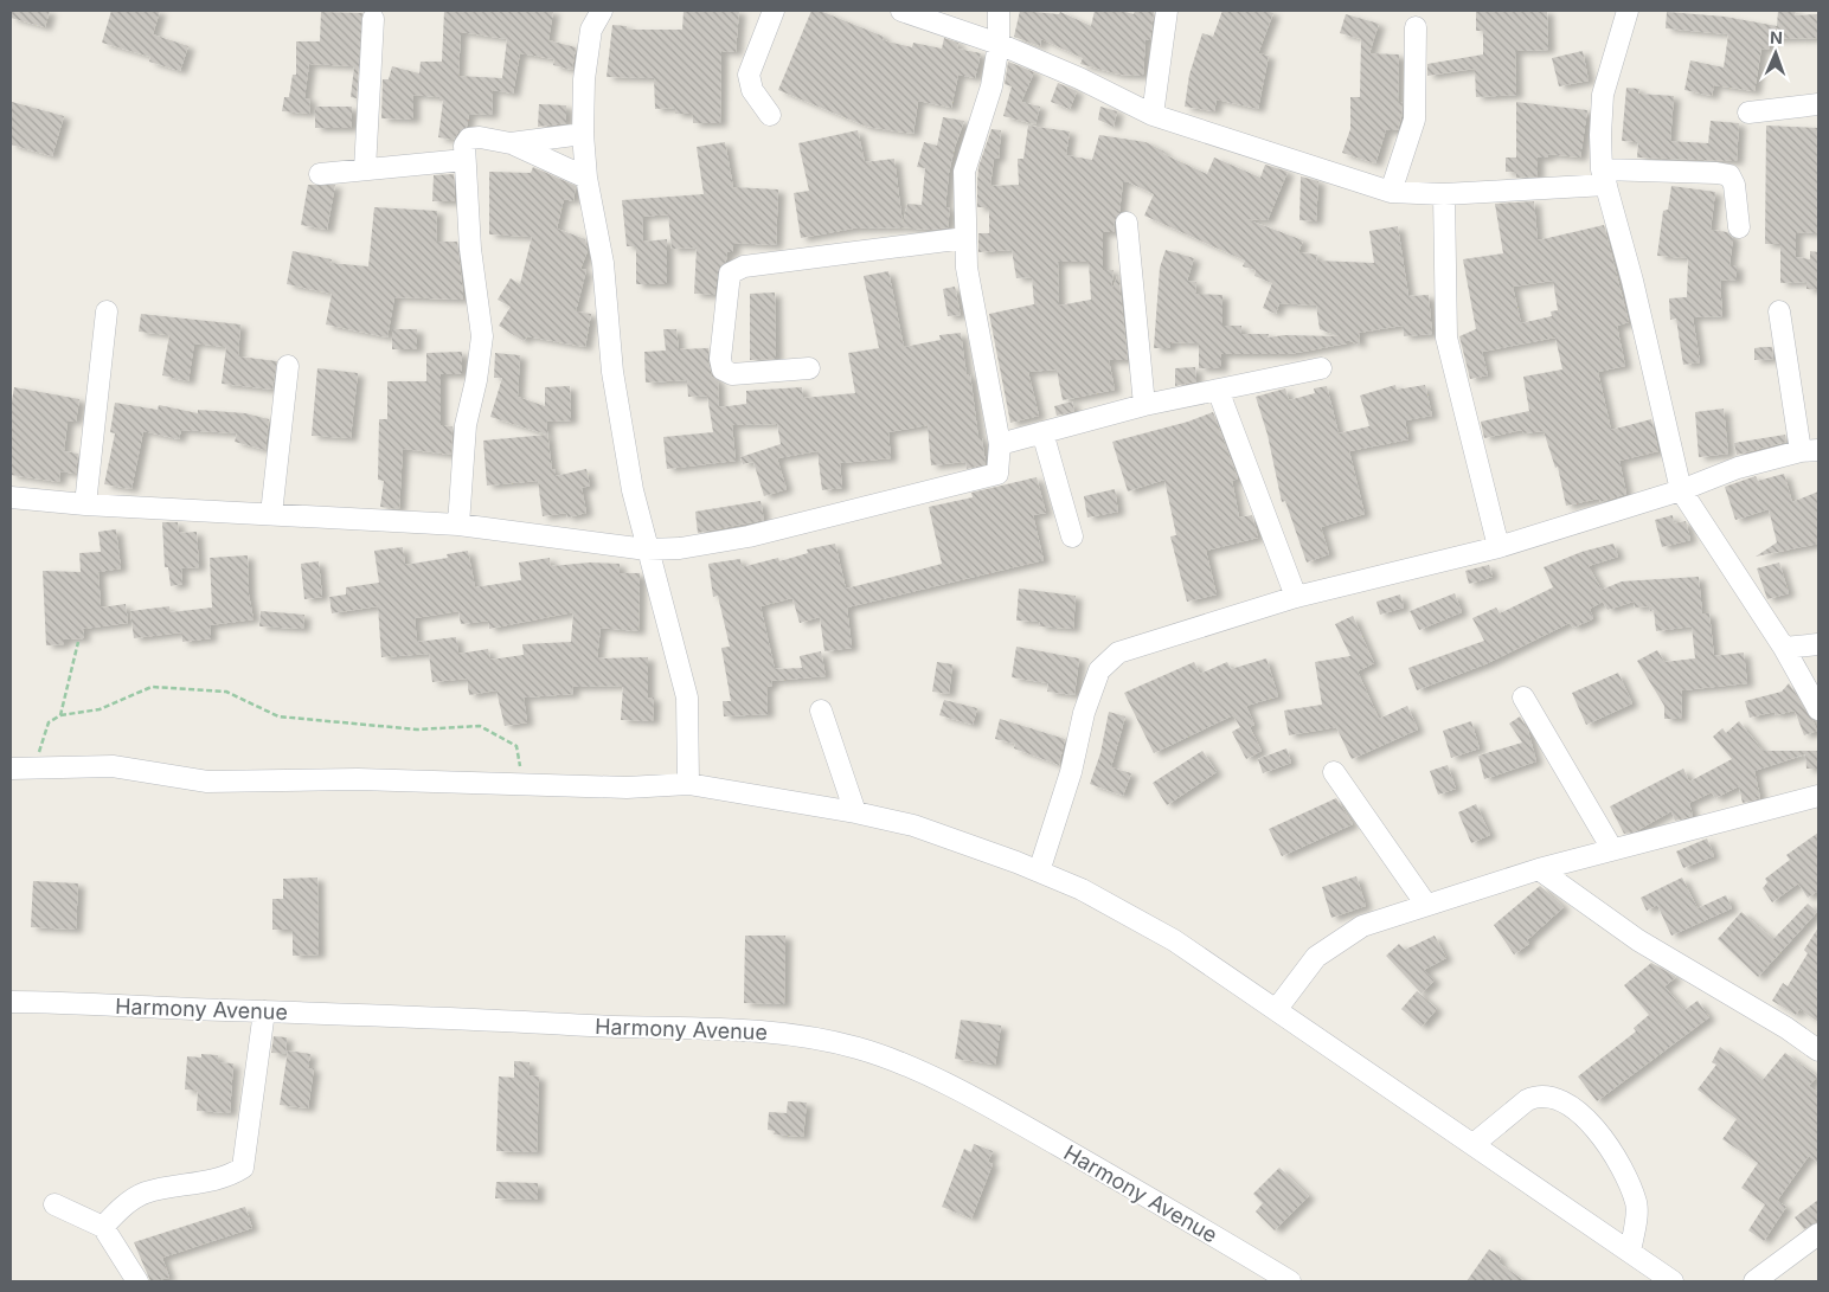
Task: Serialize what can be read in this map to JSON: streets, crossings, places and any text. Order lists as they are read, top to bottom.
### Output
{
  "streets": {
    "street": ["Harmony Avenue"]
  },
  "north": "top"
}
